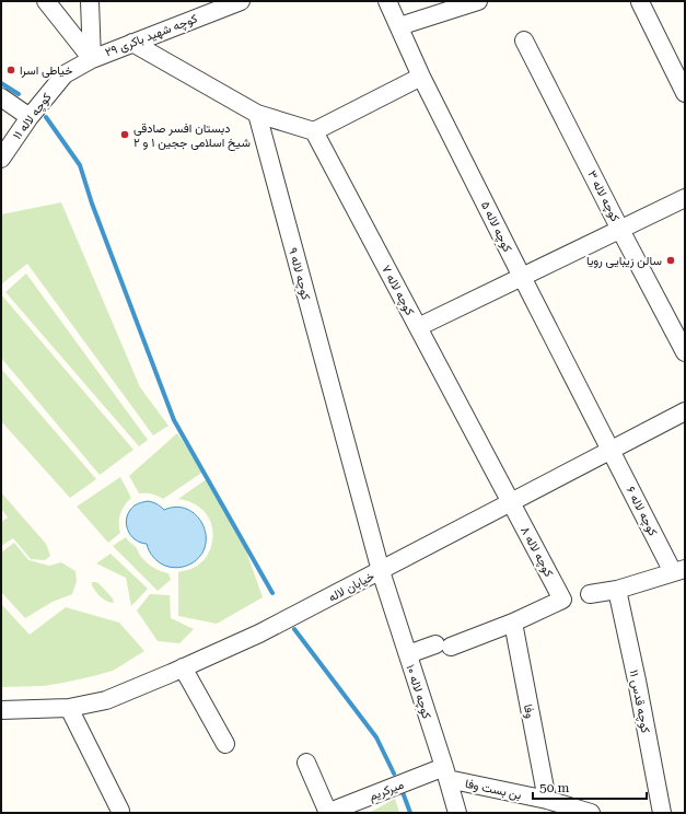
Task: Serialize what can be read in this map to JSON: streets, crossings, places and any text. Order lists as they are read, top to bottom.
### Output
{
  "streets": {
    "street": [
      "کوچه شهید باکری ۲۹",
      "کوچه لاله ۱۱",
      "کوچه لاله ۳",
      "کوچه لاله ۵",
      "کوچه لاله ۹",
      "کوچه لاله ۷",
      "کوچه لاله ۶",
      "کوچه لاله ۸",
      "خیابان لاله",
      "کوچه لاله ۱۰",
      "کوچه قدس ۱۱",
      "وفا",
      "بن بست وفا",
      "میرکریم"
    ]
  },
  "crossings": [
    ["کوچه شهید باکری ۲۹", "کوچه لاله ۱۱"],
    ["کوچه لاله ۵", "کوچه لاله ۶"],
    ["کوچه لاله ۵", "خیابان لاله"],
    ["کوچه لاله ۹", "خیابان لاله"],
    ["کوچه لاله ۹", "کوچه لاله ۱۰"],
    ["کوچه لاله ۷", "کوچه لاله ۸"],
    ["کوچه لاله ۷", "خیابان لاله"],
    ["کوچه لاله ۶", "خیابان لاله"],
    ["کوچه لاله ۸", "خیابان لاله"],
    ["کوچه لاله ۸", "وفا"],
    ["خیابان لاله", "کوچه لاله ۱۰"],
    ["کوچه لاله ۱۰", "بن بست وفا"],
    ["کوچه لاله ۱۰", "میرکریم"],
    ["وفا", "بن بست وفا"],
    ["بن بست وفا", "میرکریم"]
  ],
  "places": ["خیاطی اسرا", "دبستان افسر صادقی شیخ اسلامی ججین ۱ و ۲", "سالن زیبایی رویا"],
  "scale_bar": "50 m"
}
